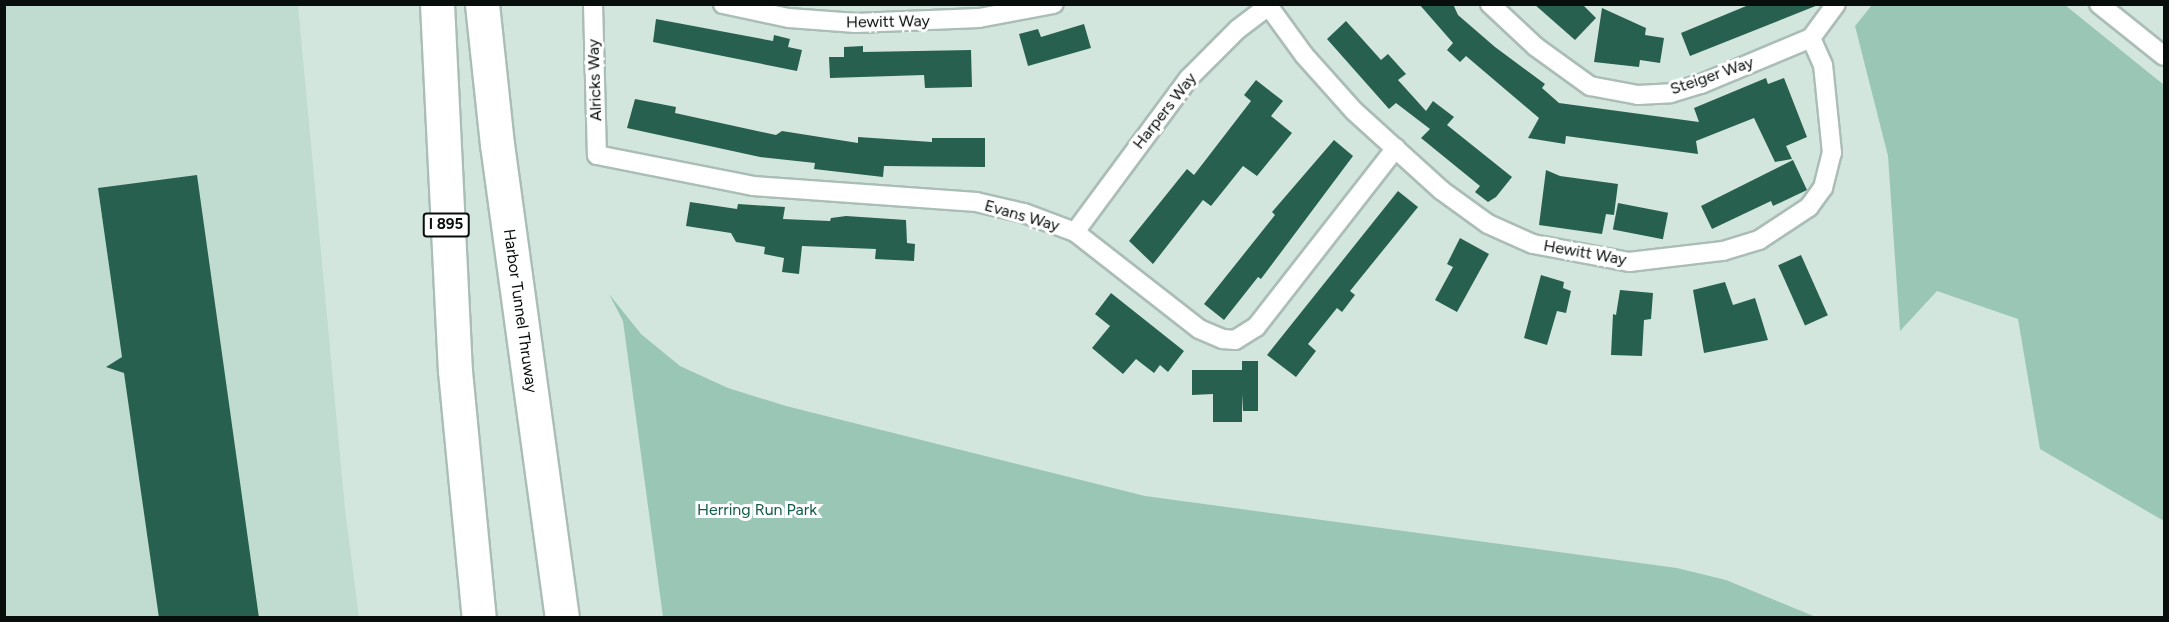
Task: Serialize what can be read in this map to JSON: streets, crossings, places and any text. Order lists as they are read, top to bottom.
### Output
{
  "streets": {
    "highway": ["I 895", "Harbor Tunnel Thruway"],
    "street": [
      "Hewitt Way",
      "Steiger Way",
      "Alricks Way",
      "Harpers Way",
      "Evans Way"
    ]
  },
  "crossings": [
    ["Hewitt Way", "Steiger Way"],
    ["Hewitt Way", "Harpers Way"],
    ["Hewitt Way", "Evans Way"],
    ["Alricks Way", "Evans Way"],
    ["Harpers Way", "Evans Way"]
  ],
  "parks": ["Herring Run Park"]
}
